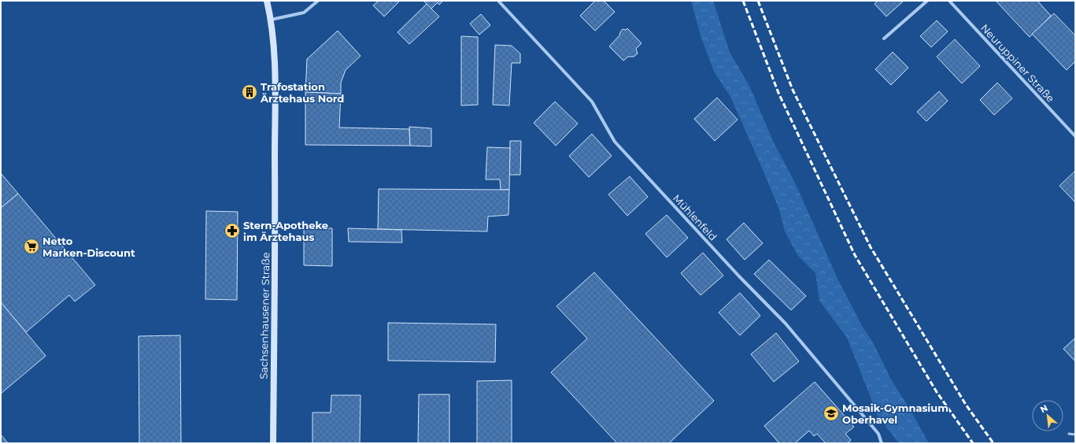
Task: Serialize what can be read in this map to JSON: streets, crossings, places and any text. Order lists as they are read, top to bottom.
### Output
{
  "streets": {
    "main road": ["Sachsenhausener Straße"],
    "street": ["Neuruppiner Straße", "Mühlenfeld"]
  },
  "places": {
    "building": ["Trafostation Ärztehaus Nord"],
    "pharmacy": ["Stern-Apotheke im Ärztehaus"],
    "supermarket": ["Netto Marken-Discount"],
    "school or university": ["Mosaik-Gymnasium Oberhavel"]
  },
  "north": "top left"
}
